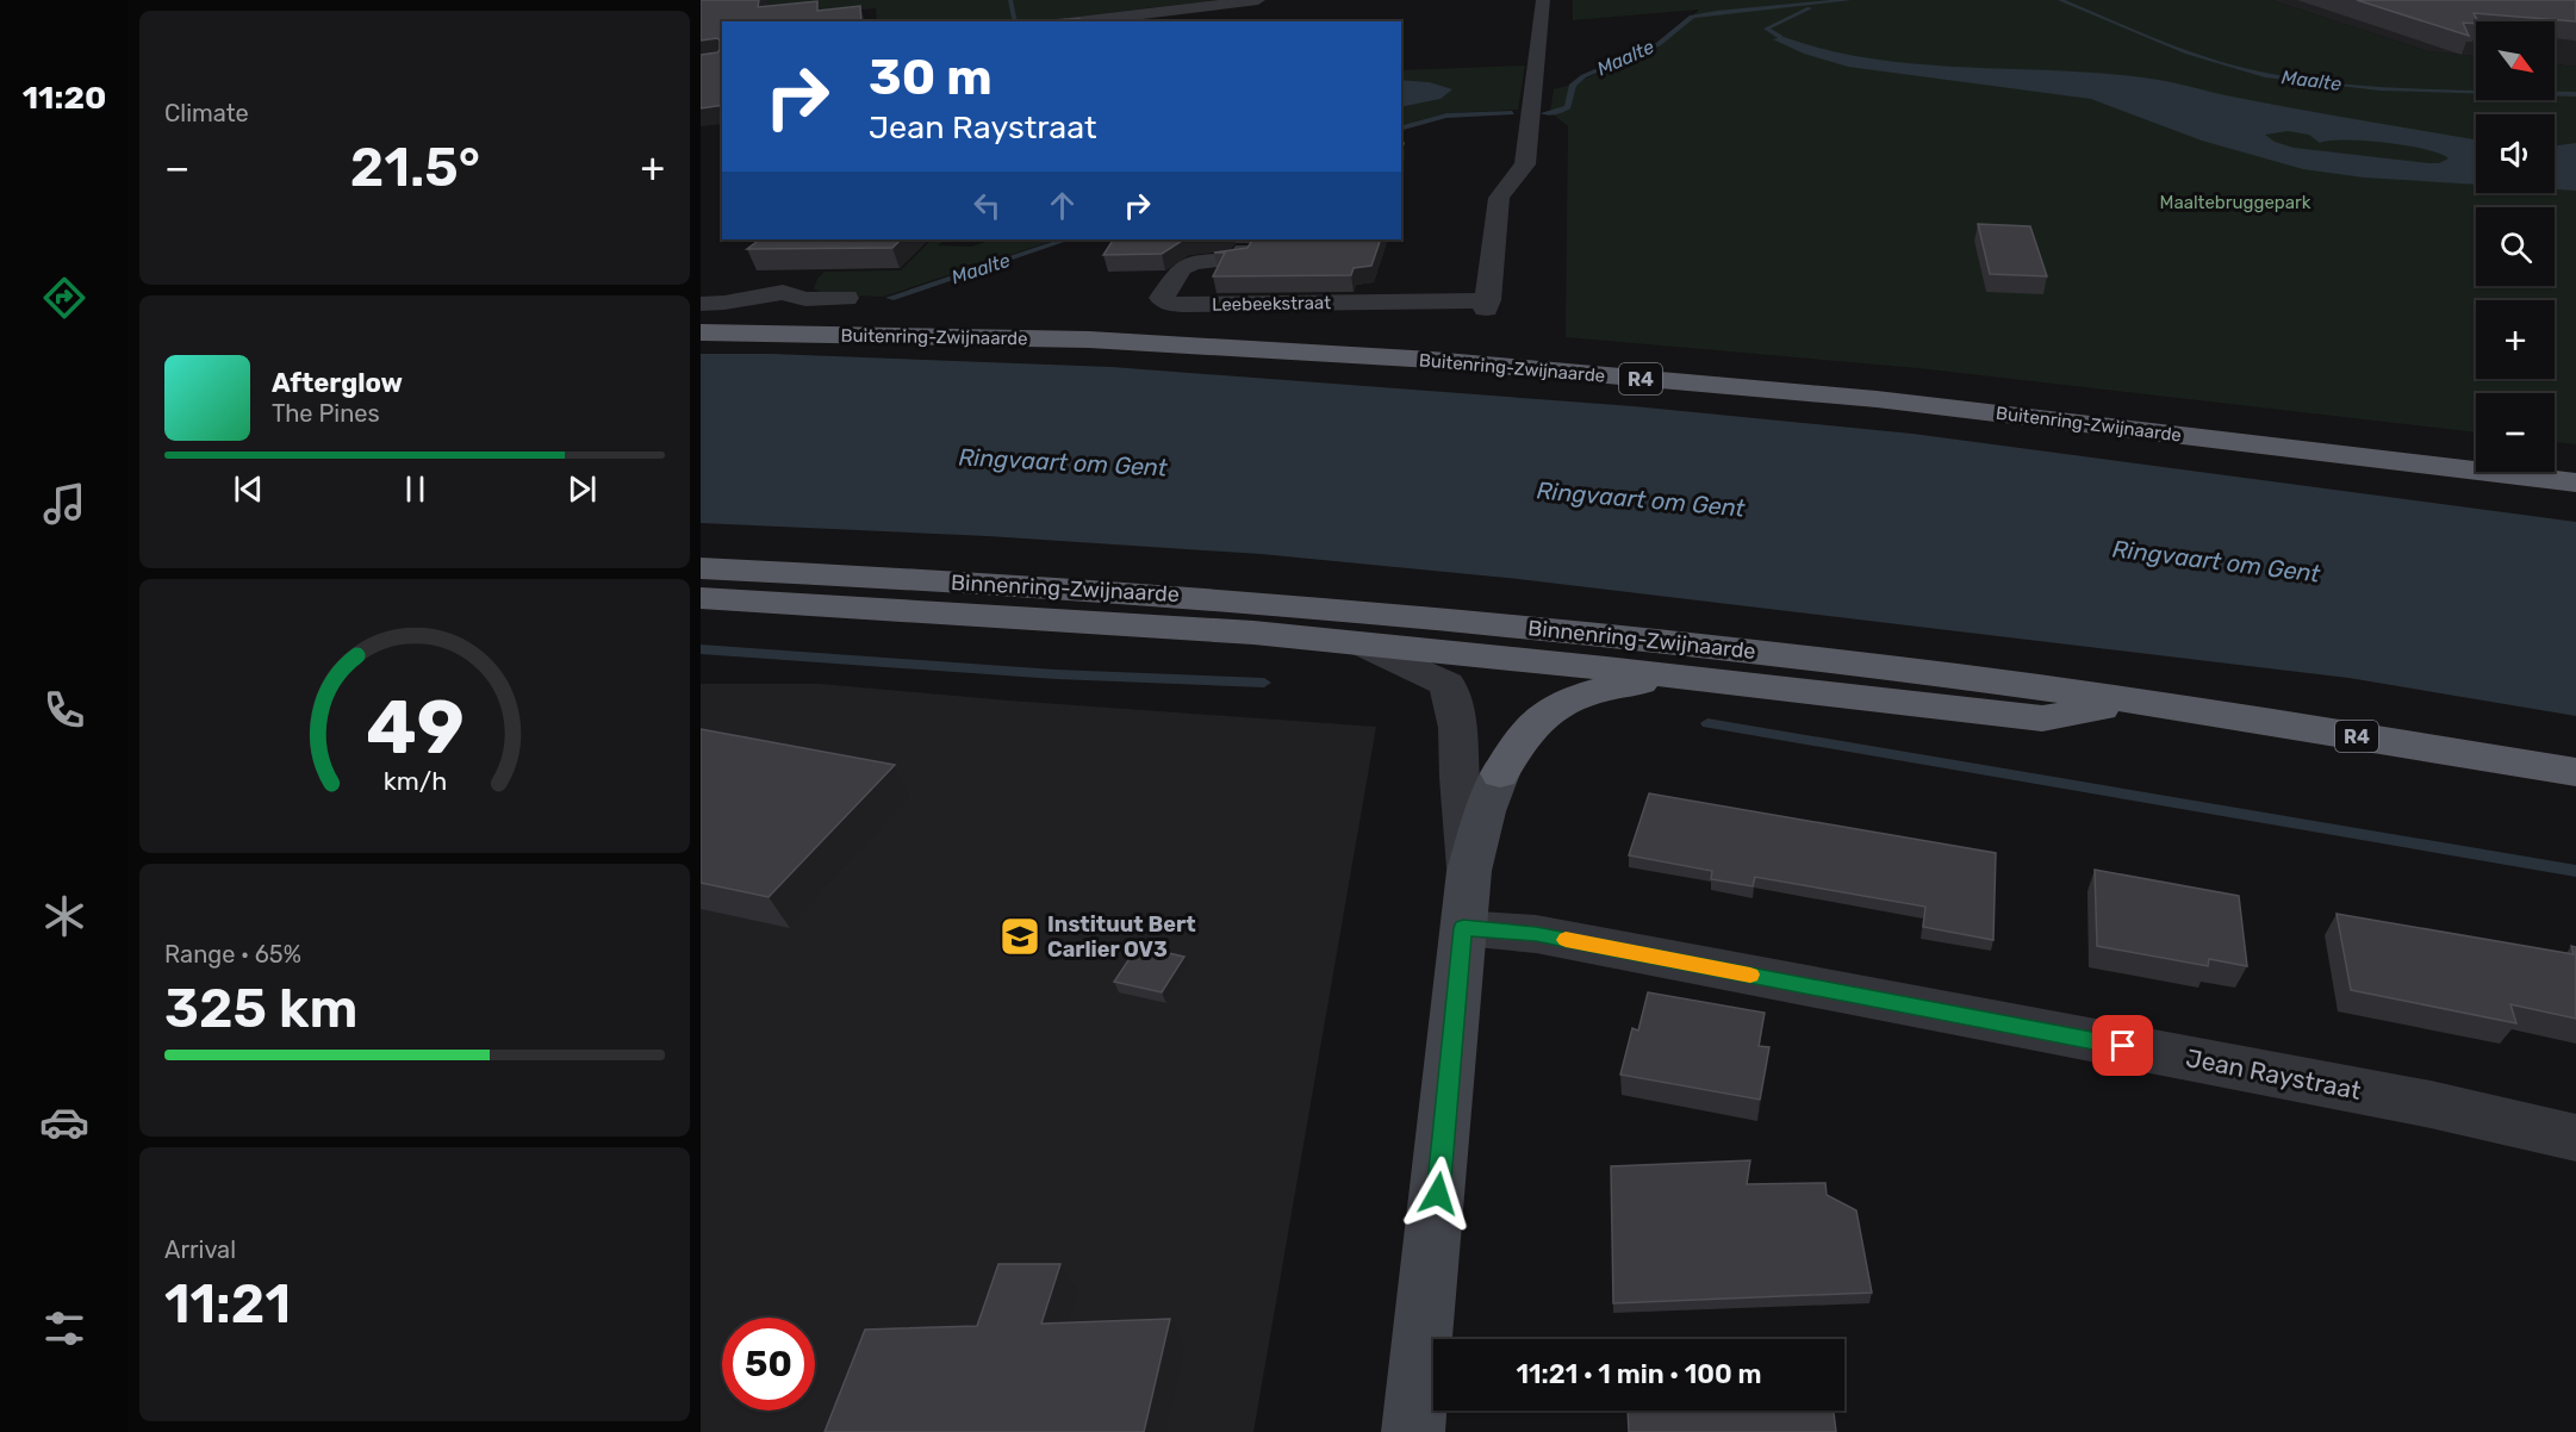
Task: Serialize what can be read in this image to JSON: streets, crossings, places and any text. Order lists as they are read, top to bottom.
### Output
{
  "streets": {
    "highway": ["Buitenring-Zwijnaarde", "R4", "Binnenring-Zwijnaarde"],
    "street": ["Leebeekstraat", "Jean Raystraat"]
  },
  "crossings": [
    ["R4", "Binnenring-Zwijnaarde"]
  ],
  "water": ["Maalte", "Ringvaart om Gent"],
  "parks": ["Maaltebruggepark"],
  "places": {
    "school or university": ["Instituut Bert Carlier OV3"]
  },
  "north": "bottom right",
  "page": {
    "tabs": "11:20",
    "tile": [
      "Climate",
      ["Range · 65%", "325 km"],
      ["Arrival", "11:21"]
    ],
    "map_buttons": ["+", "−"],
    "turn": ["30 m", "Jean Raystraat"],
    "heat": ["−", "21.5°", "+"],
    "song": ["Afterglow", "The Pines"],
    "limit": "50",
    "trip": "11:21 · 1 min · 100 m",
    "gauge": ["49", "km/h"]
  }
}
